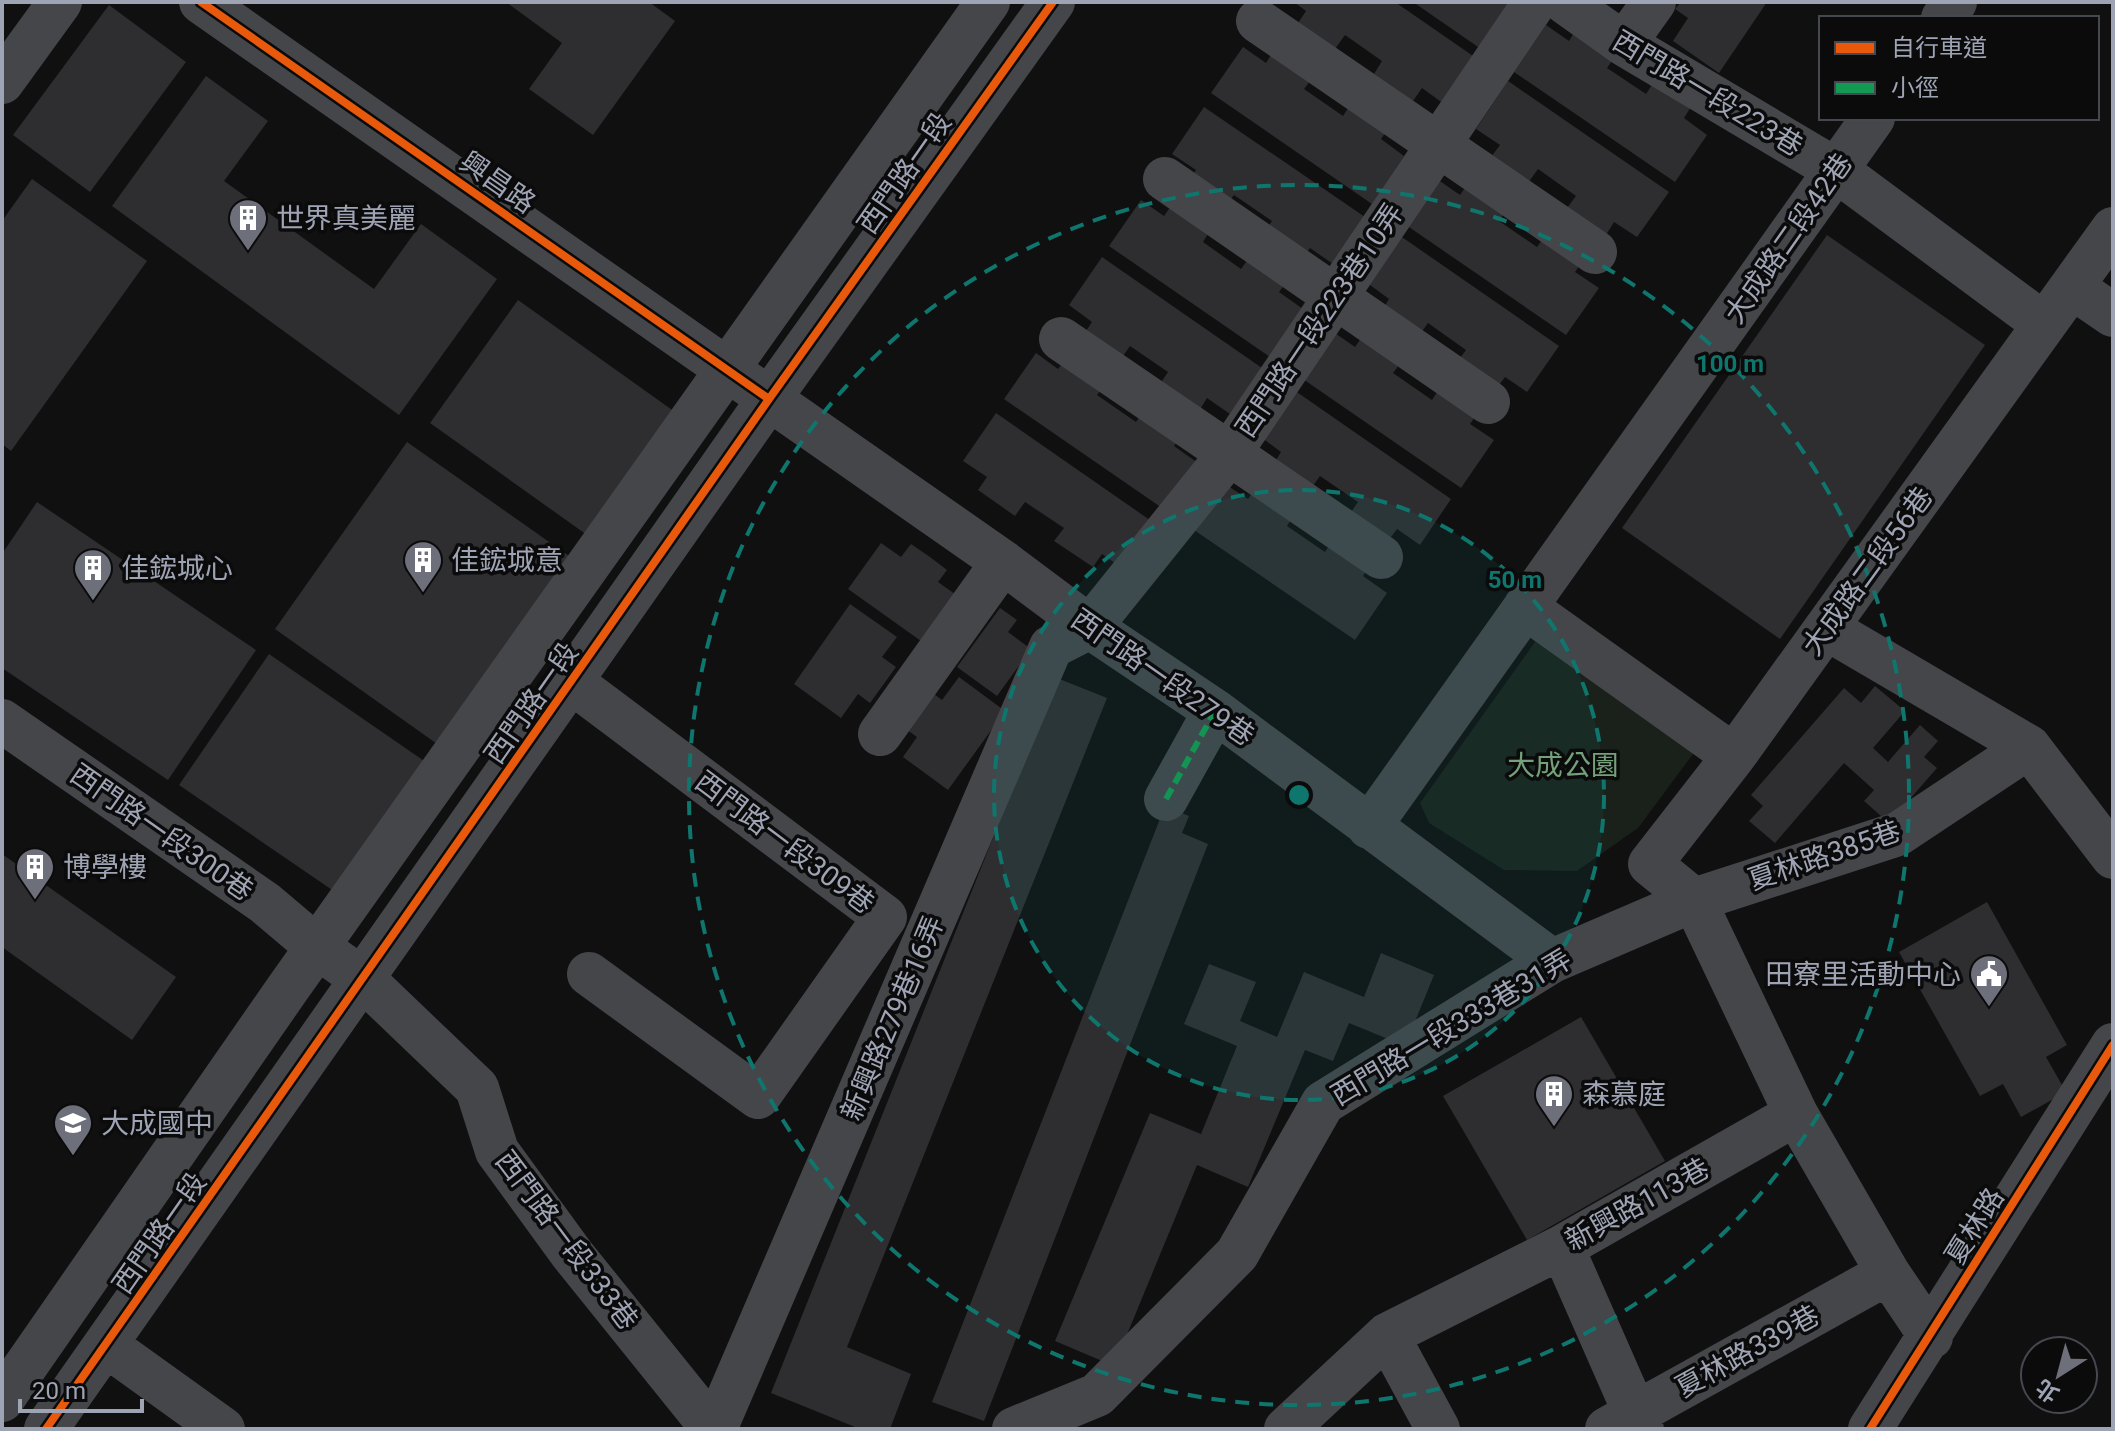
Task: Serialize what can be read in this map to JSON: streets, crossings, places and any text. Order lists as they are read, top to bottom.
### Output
{
  "streets": {
    "street": [
      "西門路一段223巷",
      "西門路一段",
      "興昌路",
      "大成路二段42巷",
      "西門路一段223巷10弄",
      "大成路二段56巷",
      "西門路一段279巷",
      "西門路一段300巷",
      "西門路一段309巷",
      "夏林路385巷",
      "新興路279巷16弄",
      "西門路一段333巷31弄",
      "新興路113巷",
      "夏林路",
      "西門路一段333巷",
      "夏林路339巷"
    ]
  },
  "crossings": [
    ["西門路一段223巷", "大成路二段42巷"],
    ["西門路一段223巷", "大成路二段56巷"],
    ["西門路一段", "興昌路"],
    ["西門路一段", "西門路一段279巷"],
    ["西門路一段", "西門路一段300巷"],
    ["西門路一段", "西門路一段309巷"],
    ["西門路一段", "西門路一段333巷"],
    ["興昌路", "西門路一段279巷"],
    ["大成路二段42巷", "西門路一段279巷"],
    ["西門路一段223巷10弄", "西門路一段279巷"],
    ["西門路一段223巷10弄", "新興路279巷16弄"],
    ["大成路二段56巷", "夏林路385巷"],
    ["大成路二段56巷", "西門路一段333巷31弄"],
    ["西門路一段279巷", "新興路279巷16弄"],
    ["西門路一段279巷", "西門路一段333巷31弄"],
    ["西門路一段300巷", "西門路一段333巷"],
    ["夏林路385巷", "西門路一段333巷31弄"],
    ["新興路279巷16弄", "西門路一段333巷"]
  ],
  "parks": ["大成公園"],
  "places": {
    "building": [
      "世界真美麗",
      "佳鋐城意",
      "佳鋐城心",
      "博學樓",
      "森慕庭"
    ],
    "public building": ["田寮里活動中心"],
    "school or university": ["大成國中"]
  },
  "legend": ["自行車道", "小徑"],
  "scale_bar": "20 m",
  "north": "bottom left",
  "rings": ["100 m", "50 m"]
}
